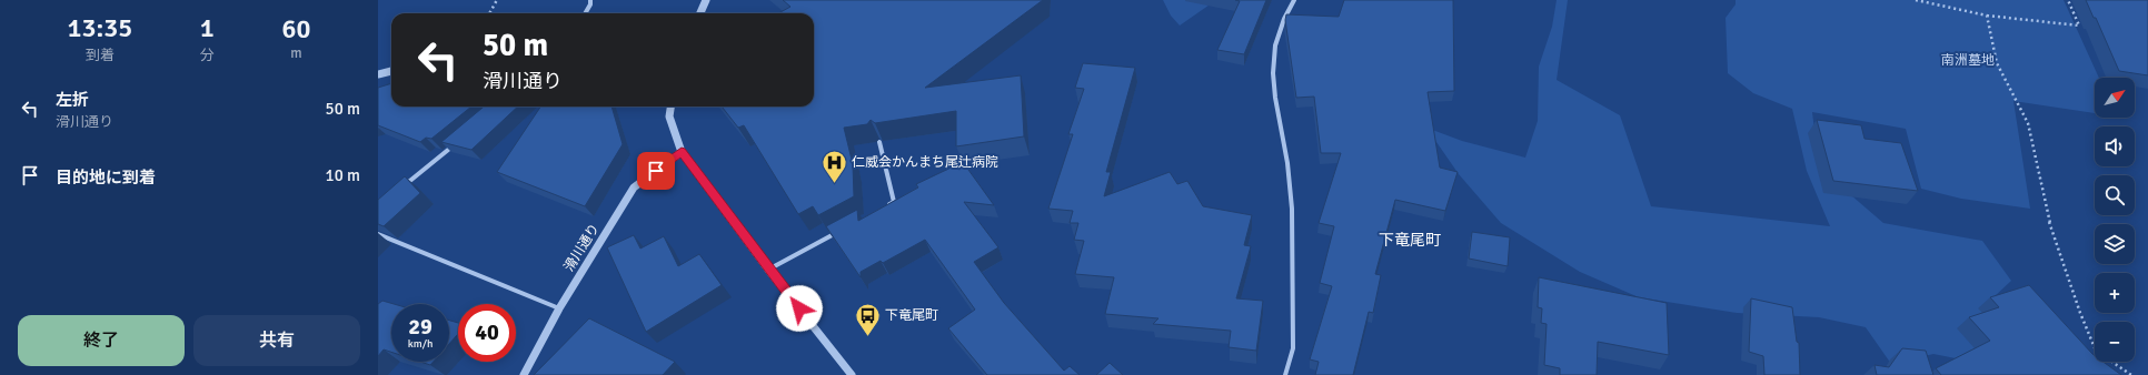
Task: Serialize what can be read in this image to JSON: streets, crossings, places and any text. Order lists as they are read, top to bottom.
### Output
{
  "streets": {
    "street": ["滑川通り"]
  },
  "districts": ["下竜尾町"],
  "parks": ["南洲墓地"],
  "places": {
    "hospital": ["仁威会かんまち尾辻病院"],
    "bus stop": ["下竜尾町"]
  },
  "north": "top right",
  "page": {
    "eta": [
      "13:35",
      "到着",
      "1",
      "分",
      "60",
      "m"
    ],
    "turn": ["50 m", "滑川通り"],
    "list": [
      {
        "name": "左折",
        "note": "滑川通り",
        "value": "50 m"
      },
      {
        "name": "目的地に到着",
        "value": "10 m"
      }
    ],
    "map_buttons": ["+", "−"],
    "speed": "29 km/h",
    "limit": "40",
    "buttons": ["終了", "共有"]
  }
}
